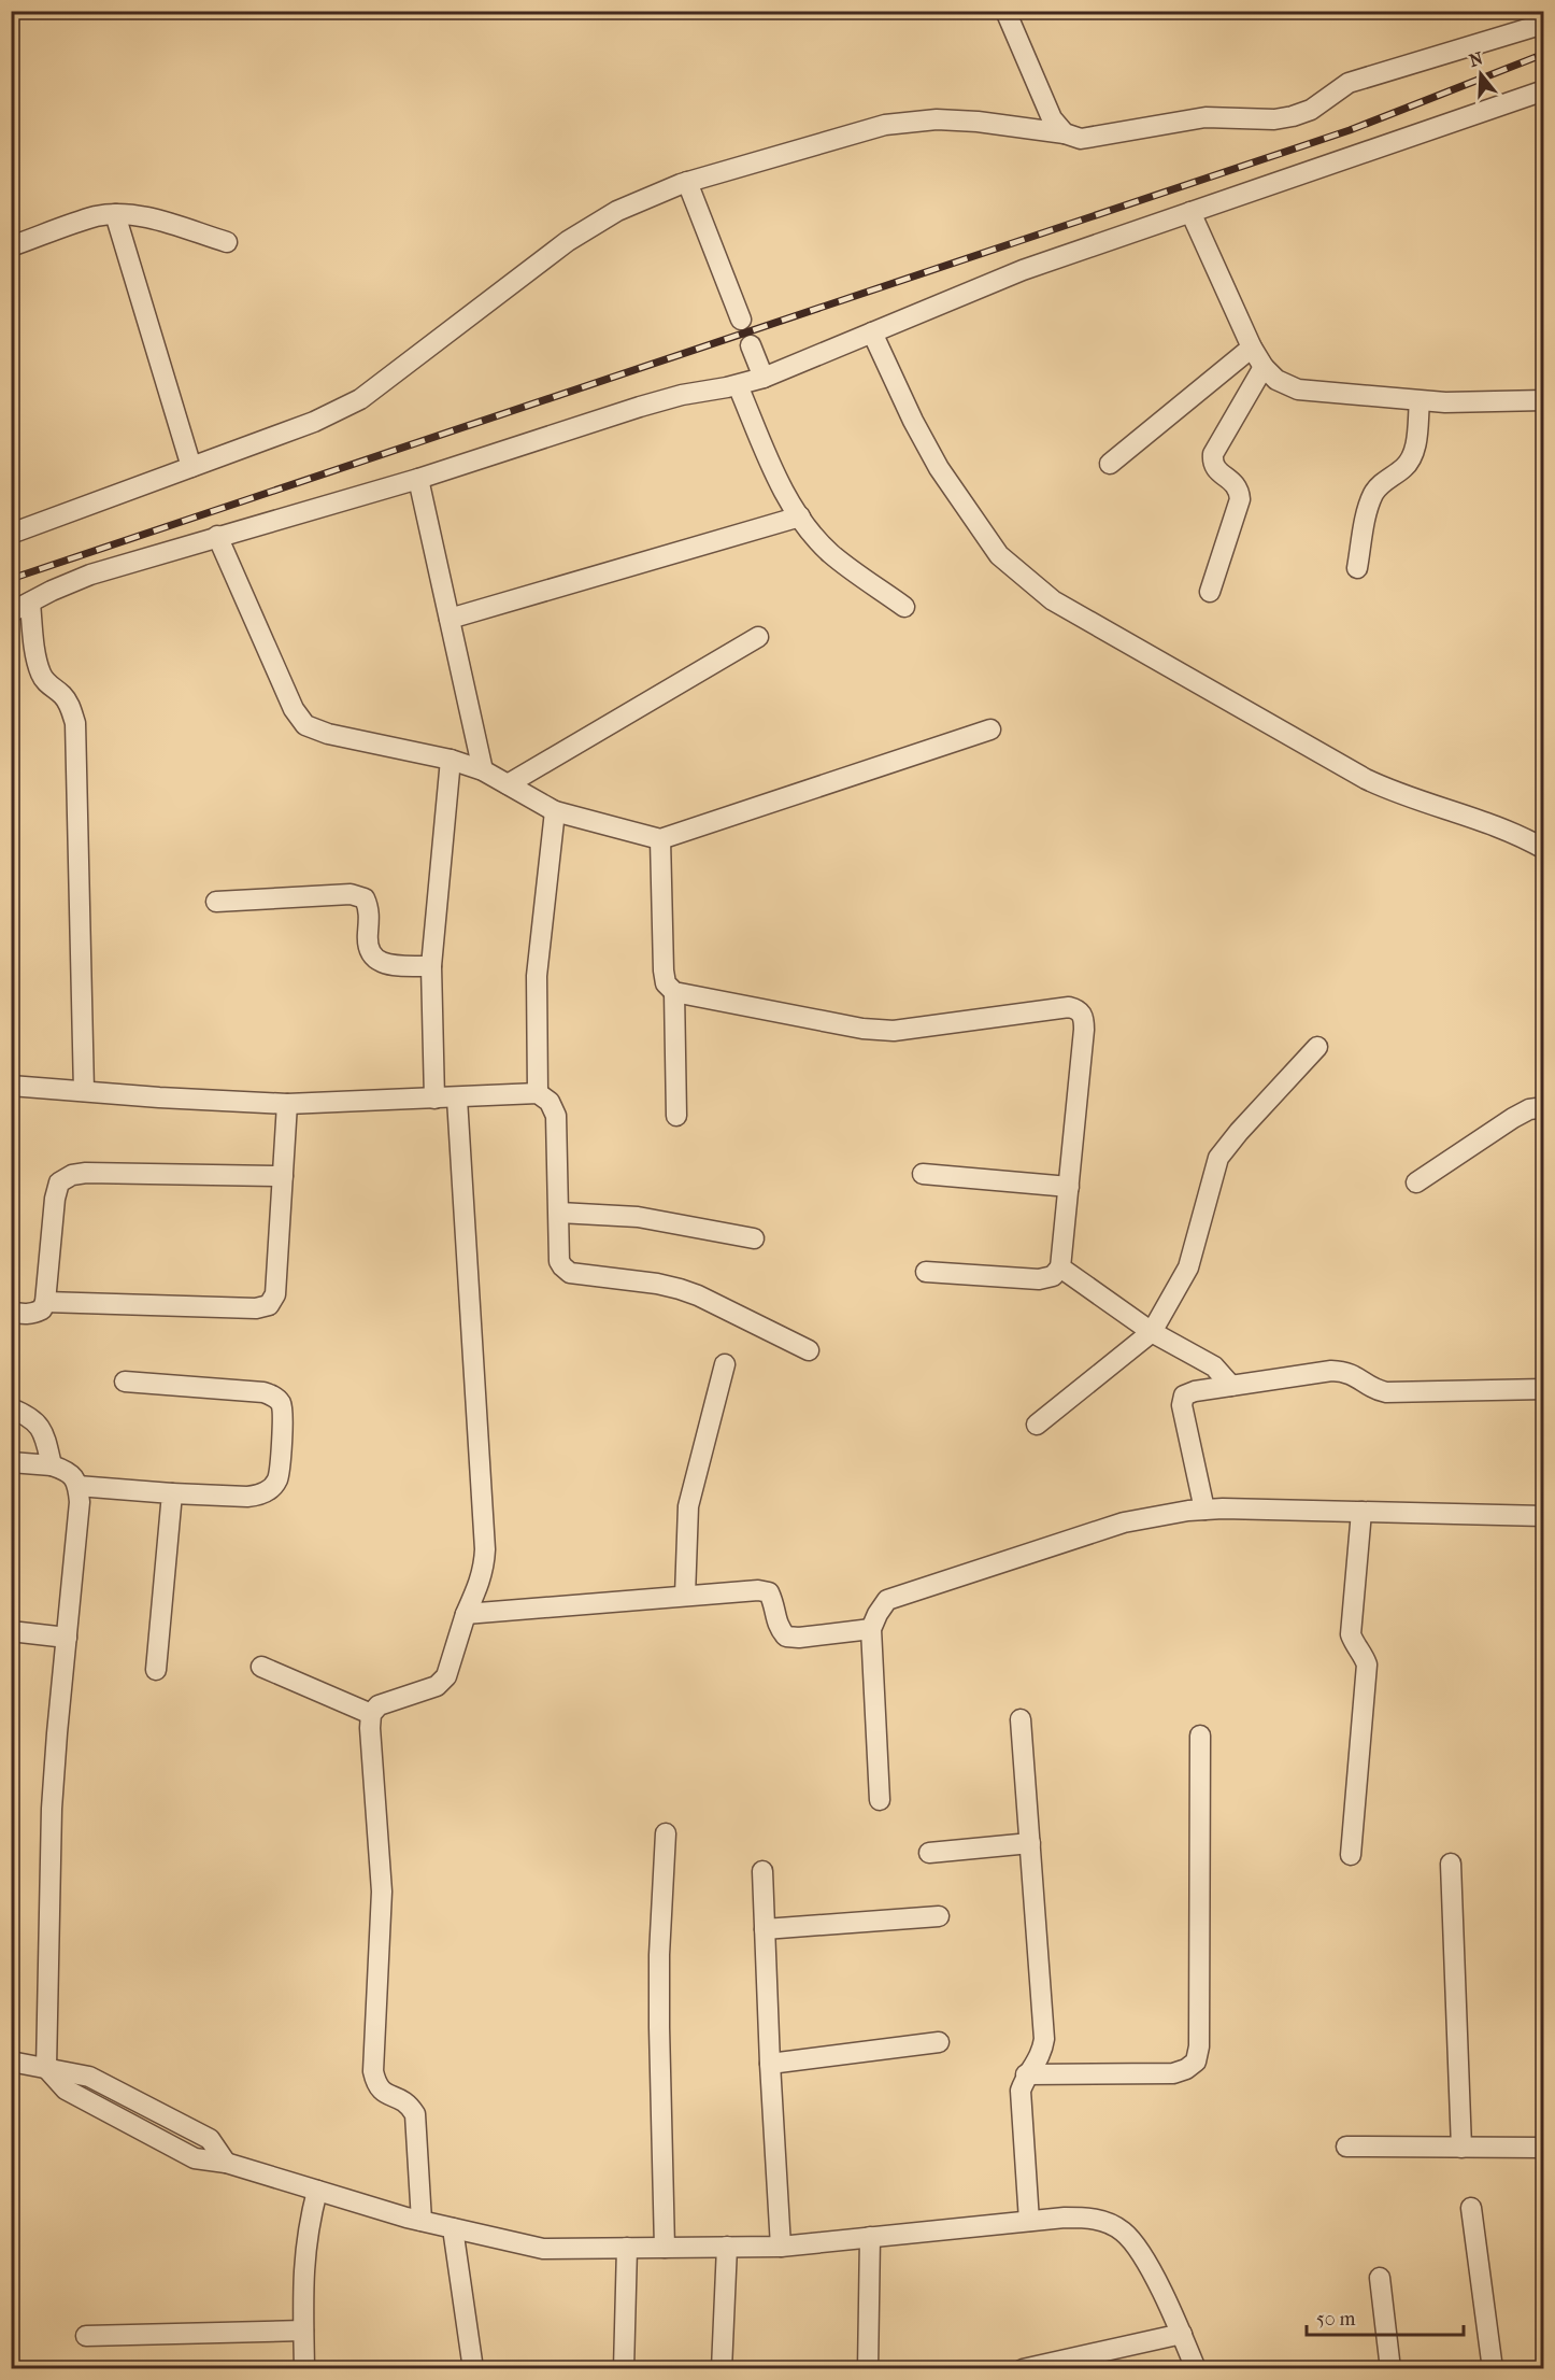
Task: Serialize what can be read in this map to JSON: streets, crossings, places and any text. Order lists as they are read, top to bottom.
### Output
{
  "scale_bar": "50 m",
  "north": "top"
}
